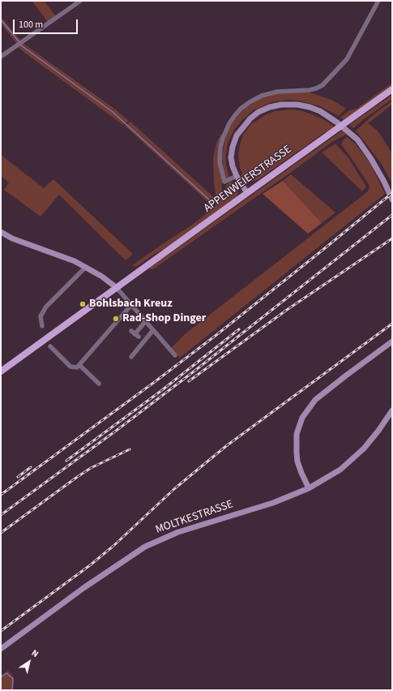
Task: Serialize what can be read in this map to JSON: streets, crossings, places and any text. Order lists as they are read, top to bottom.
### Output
{
  "streets": {
    "main road": ["APPENWEIERSTRASSE"],
    "street": ["MOLTKESTRASSE"]
  },
  "places": ["Bohlsbach Kreuz", "Rad-Shop Dinger"],
  "scale_bar": "100 m",
  "north": "top right"
}
